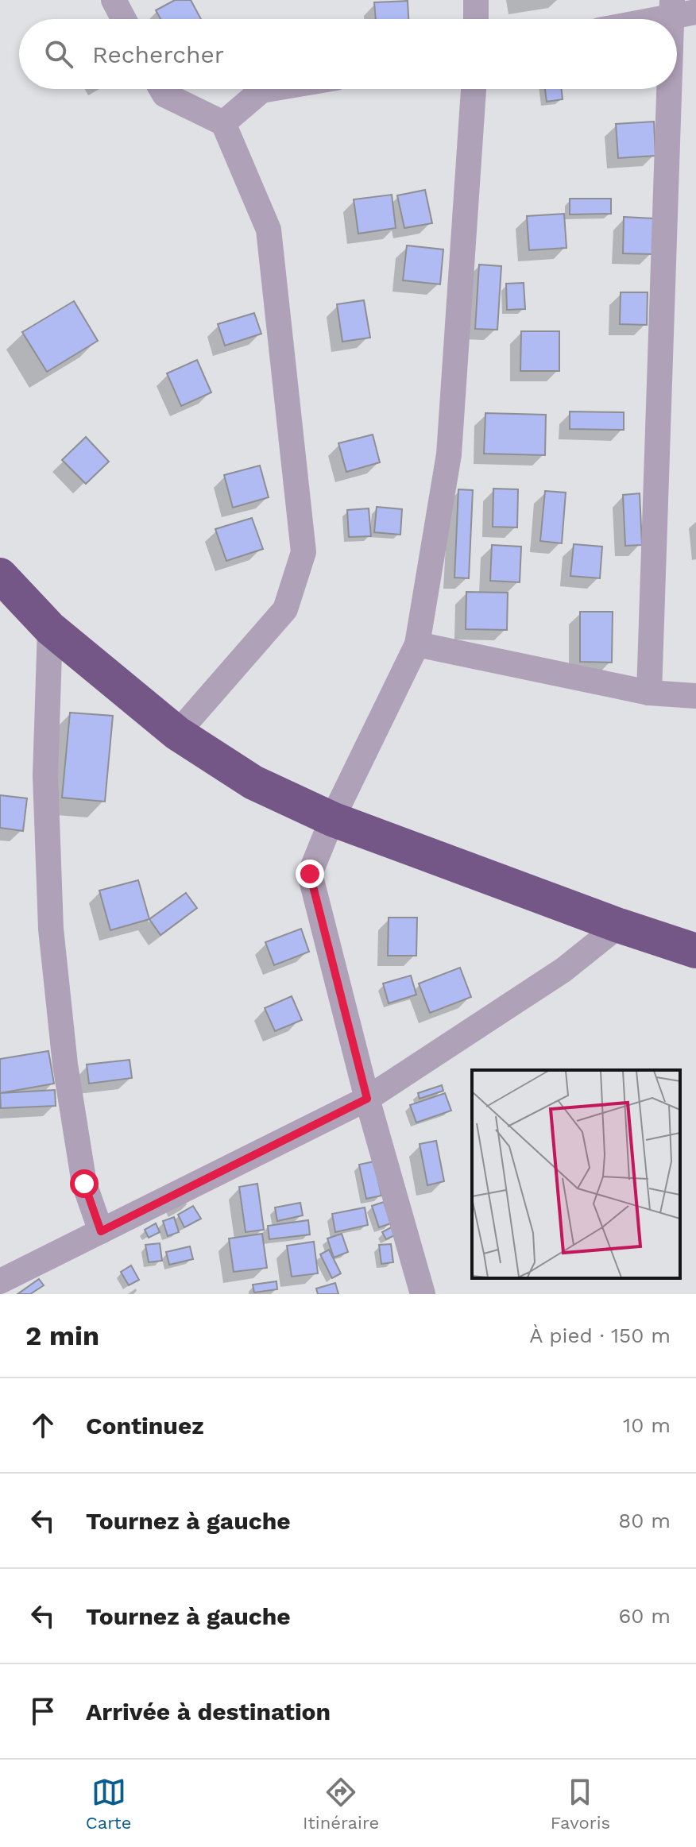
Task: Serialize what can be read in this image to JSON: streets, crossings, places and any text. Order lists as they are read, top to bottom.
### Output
{
  "page": {
    "search": "Rechercher",
    "heading": ["2 min", "À pied · 150 m"],
    "list": [
      ["Continuez", "10 m"],
      ["Tournez à gauche", "80 m"],
      ["Tournez à gauche", "60 m"],
      "Arrivée à destination"
    ],
    "nav": ["Carte", "Itinéraire", "Favoris"]
  }
}
